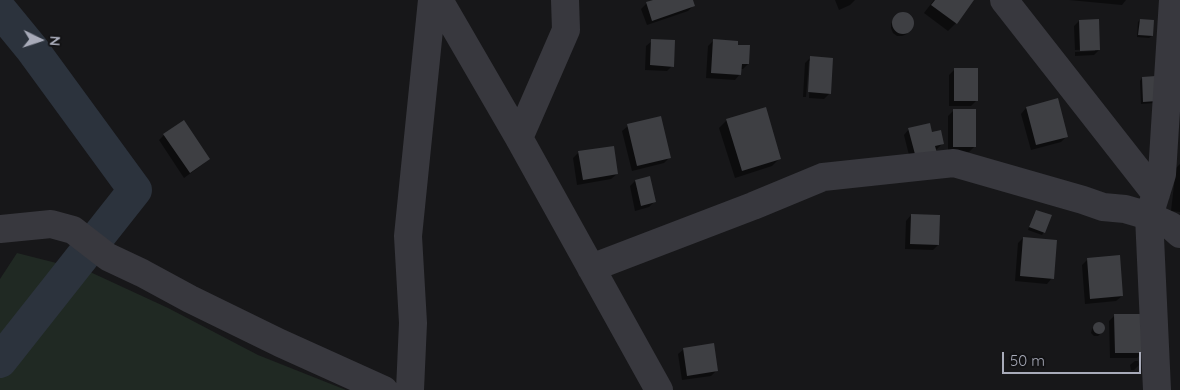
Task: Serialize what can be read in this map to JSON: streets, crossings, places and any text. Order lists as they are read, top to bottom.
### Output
{
  "scale_bar": "50 m",
  "north": "right"
}
